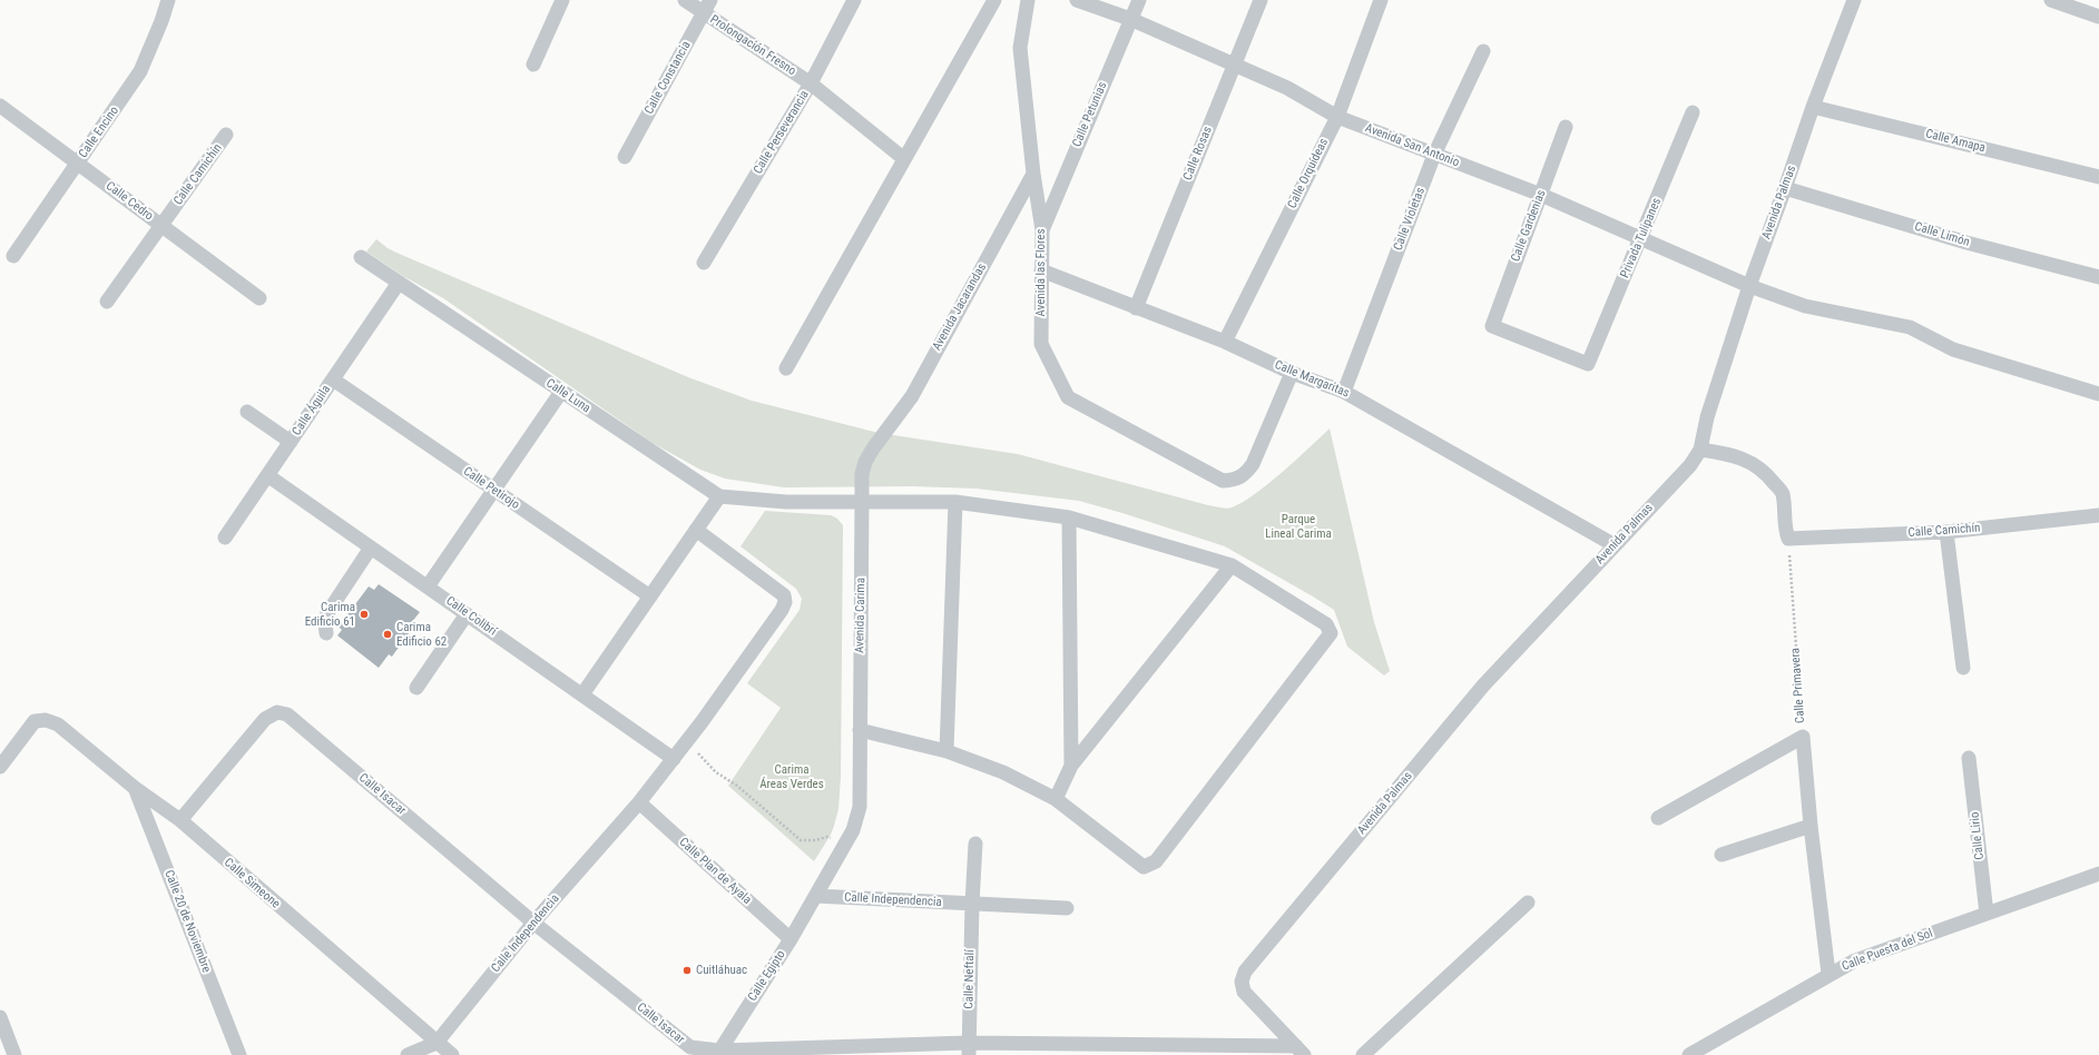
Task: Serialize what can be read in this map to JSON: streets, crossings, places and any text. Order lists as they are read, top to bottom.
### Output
{
  "streets": {
    "street": [
      "Prolongación Fresno",
      "Calle Constancia",
      "Calle Petunias",
      "Calle Encino",
      "Calle Perseverancia",
      "Calle Amapa",
      "Avenida San Antonio",
      "Calle Rosas",
      "Calle Orquídeas",
      "Calle Camichín",
      "Calle Cedro",
      "Avenida Palmas",
      "Calle Violetas",
      "Calle Gardenias",
      "Calle Limón",
      "Privada Tulipanes",
      "Avenida las Flores",
      "Avenida Jacarandas",
      "Calle Margaritas",
      "Calle Luna",
      "Calle Águila",
      "Calle Petirojo",
      "Avenida Carima",
      "Calle Colibrí",
      "Calle Primavera",
      "Calle Isacar",
      "Calle Lirio",
      "Calle Plan de Ayala",
      "Calle Simeone",
      "Calle Independencia",
      "Calle 20 de Noviembre",
      "Calle Puesta del Sol",
      "Calle Egipto",
      "Calle Neftalí"
    ]
  },
  "crossings": [
    ["Prolongación Fresno", "Calle Constancia"],
    ["Prolongación Fresno", "Calle Perseverancia"],
    ["Calle Petunias", "Avenida San Antonio"],
    ["Calle Petunias", "Avenida las Flores"],
    ["Calle Encino", "Calle Cedro"],
    ["Calle Amapa", "Avenida Palmas"],
    ["Avenida San Antonio", "Calle Rosas"],
    ["Avenida San Antonio", "Calle Orquídeas"],
    ["Avenida San Antonio", "Avenida Palmas"],
    ["Avenida San Antonio", "Calle Violetas"],
    ["Avenida San Antonio", "Calle Gardenias"],
    ["Avenida San Antonio", "Privada Tulipanes"],
    ["Calle Rosas", "Calle Margaritas"],
    ["Calle Orquídeas", "Calle Margaritas"],
    ["Calle Camichín", "Calle Cedro"],
    ["Calle Camichín", "Calle Primavera"],
    ["Avenida Palmas", "Calle Limón"],
    ["Avenida Palmas", "Calle Margaritas"],
    ["Avenida Palmas", "Calle Isacar"],
    ["Calle Violetas", "Calle Margaritas"],
    ["Calle Gardenias", "Privada Tulipanes"],
    ["Avenida las Flores", "Avenida Jacarandas"],
    ["Avenida las Flores", "Calle Margaritas"],
    ["Avenida Jacarandas", "Calle Luna"],
    ["Avenida Jacarandas", "Avenida Carima"],
    ["Calle Luna", "Calle Águila"],
    ["Calle Luna", "Avenida Carima"],
    ["Calle Águila", "Calle Petirojo"],
    ["Calle Águila", "Calle Colibrí"],
    ["Avenida Carima", "Calle Egipto"],
    ["Calle Colibrí", "Calle Independencia"],
    ["Calle Primavera", "Calle Puesta del Sol"],
    ["Calle Isacar", "Calle Simeone"],
    ["Calle Isacar", "Calle Independencia"],
    ["Calle Isacar", "Calle Egipto"],
    ["Calle Isacar", "Calle Neftalí"],
    ["Calle Lirio", "Calle Puesta del Sol"],
    ["Calle Plan de Ayala", "Calle Independencia"],
    ["Calle Plan de Ayala", "Calle Egipto"],
    ["Calle Simeone", "Calle Independencia"],
    ["Calle Simeone", "Calle 20 de Noviembre"],
    ["Calle Independencia", "Calle Egipto"],
    ["Calle Independencia", "Calle Neftalí"]
  ],
  "parks": ["Parque Lineal Carima", "Carima Áreas Verdes"],
  "places": ["Carima Edificio 61", "Carima Edificio 62", "Cuitláhuac"]
}
